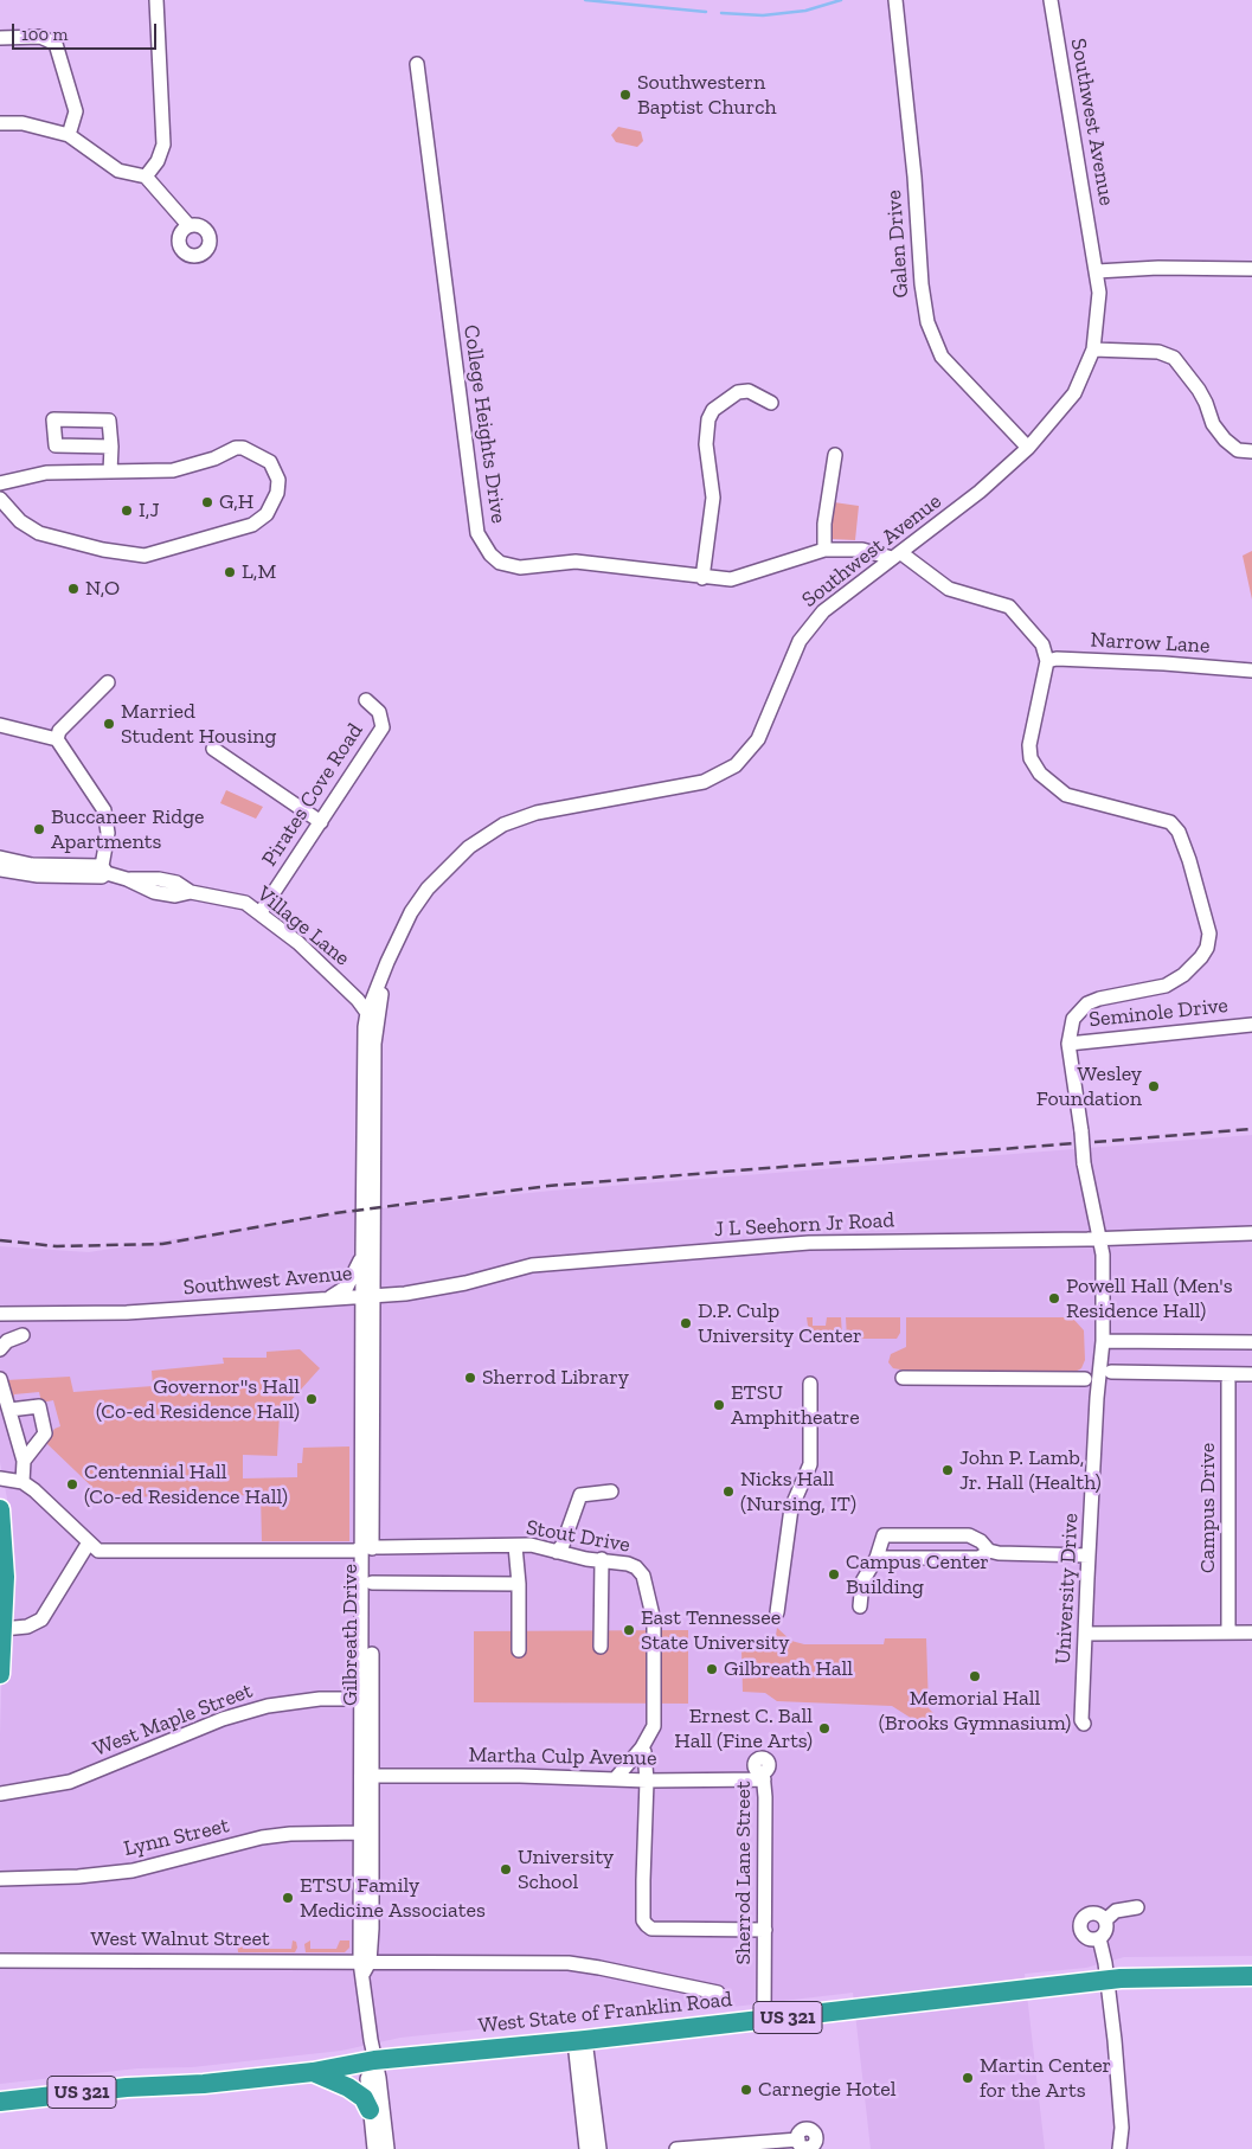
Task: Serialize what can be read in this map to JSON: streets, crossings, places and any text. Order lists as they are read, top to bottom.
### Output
{
  "streets": {
    "highway": ["West State of Franklin Road", "US 321"],
    "street": [
      "Southwest Avenue",
      "Galen Drive",
      "College Heights Drive",
      "Narrow Lane",
      "Pirates Cove Road",
      "Village Lane",
      "Seminole Drive",
      "J L Seehorn Jr Road",
      "Campus Drive",
      "Stout Drive",
      "University Drive",
      "Gilbreath Drive",
      "West Maple Street",
      "Martha Culp Avenue",
      "Lynn Street",
      "Sherrod Lane Street",
      "West Walnut Street"
    ]
  },
  "crossings": [
    ["Southwest Avenue", "Galen Drive"],
    ["Southwest Avenue", "College Heights Drive"],
    ["Southwest Avenue", "Village Lane"],
    ["Southwest Avenue", "J L Seehorn Jr Road"],
    ["Southwest Avenue", "Gilbreath Drive"],
    ["Pirates Cove Road", "Village Lane"],
    ["J L Seehorn Jr Road", "University Drive"],
    ["J L Seehorn Jr Road", "Gilbreath Drive"],
    ["Stout Drive", "Gilbreath Drive"],
    ["Stout Drive", "Martha Culp Avenue"],
    ["Gilbreath Drive", "West Maple Street"],
    ["Gilbreath Drive", "Martha Culp Avenue"],
    ["Gilbreath Drive", "Lynn Street"],
    ["Gilbreath Drive", "West Walnut Street"],
    ["Gilbreath Drive", "West State of Franklin Road"],
    ["Martha Culp Avenue", "Sherrod Lane Street"],
    ["Sherrod Lane Street", "West State of Franklin Road"]
  ],
  "places": [
    "Southwestern Baptist Church",
    "G,H",
    "I,J",
    "L,M",
    "N,O",
    "Married Student Housing",
    "Buccaneer Ridge Apartments",
    "Wesley Foundation",
    "Powell Hall (Men's Residence Hall)",
    "D.P. Culp University Center",
    "Sherrod Library",
    "Governor\"s Hall (Co-ed Residence Hall)",
    "ETSU Amphitheatre",
    "John P. Lamb, Jr. Hall (Health)",
    "Centennial Hall (Co-ed Residence Hall)",
    "Nicks Hall (Nursing, IT)",
    "Campus Center Building",
    "East Tennessee State University",
    "Gilbreath Hall",
    "Memorial Hall (Brooks Gymnasium)",
    "Ernest C. Ball Hall (Fine Arts)",
    "University School",
    "ETSU Family Medicine Associates",
    "Martin Center for the Arts",
    "Carnegie Hotel"
  ],
  "scale_bar": "100 m"
}
